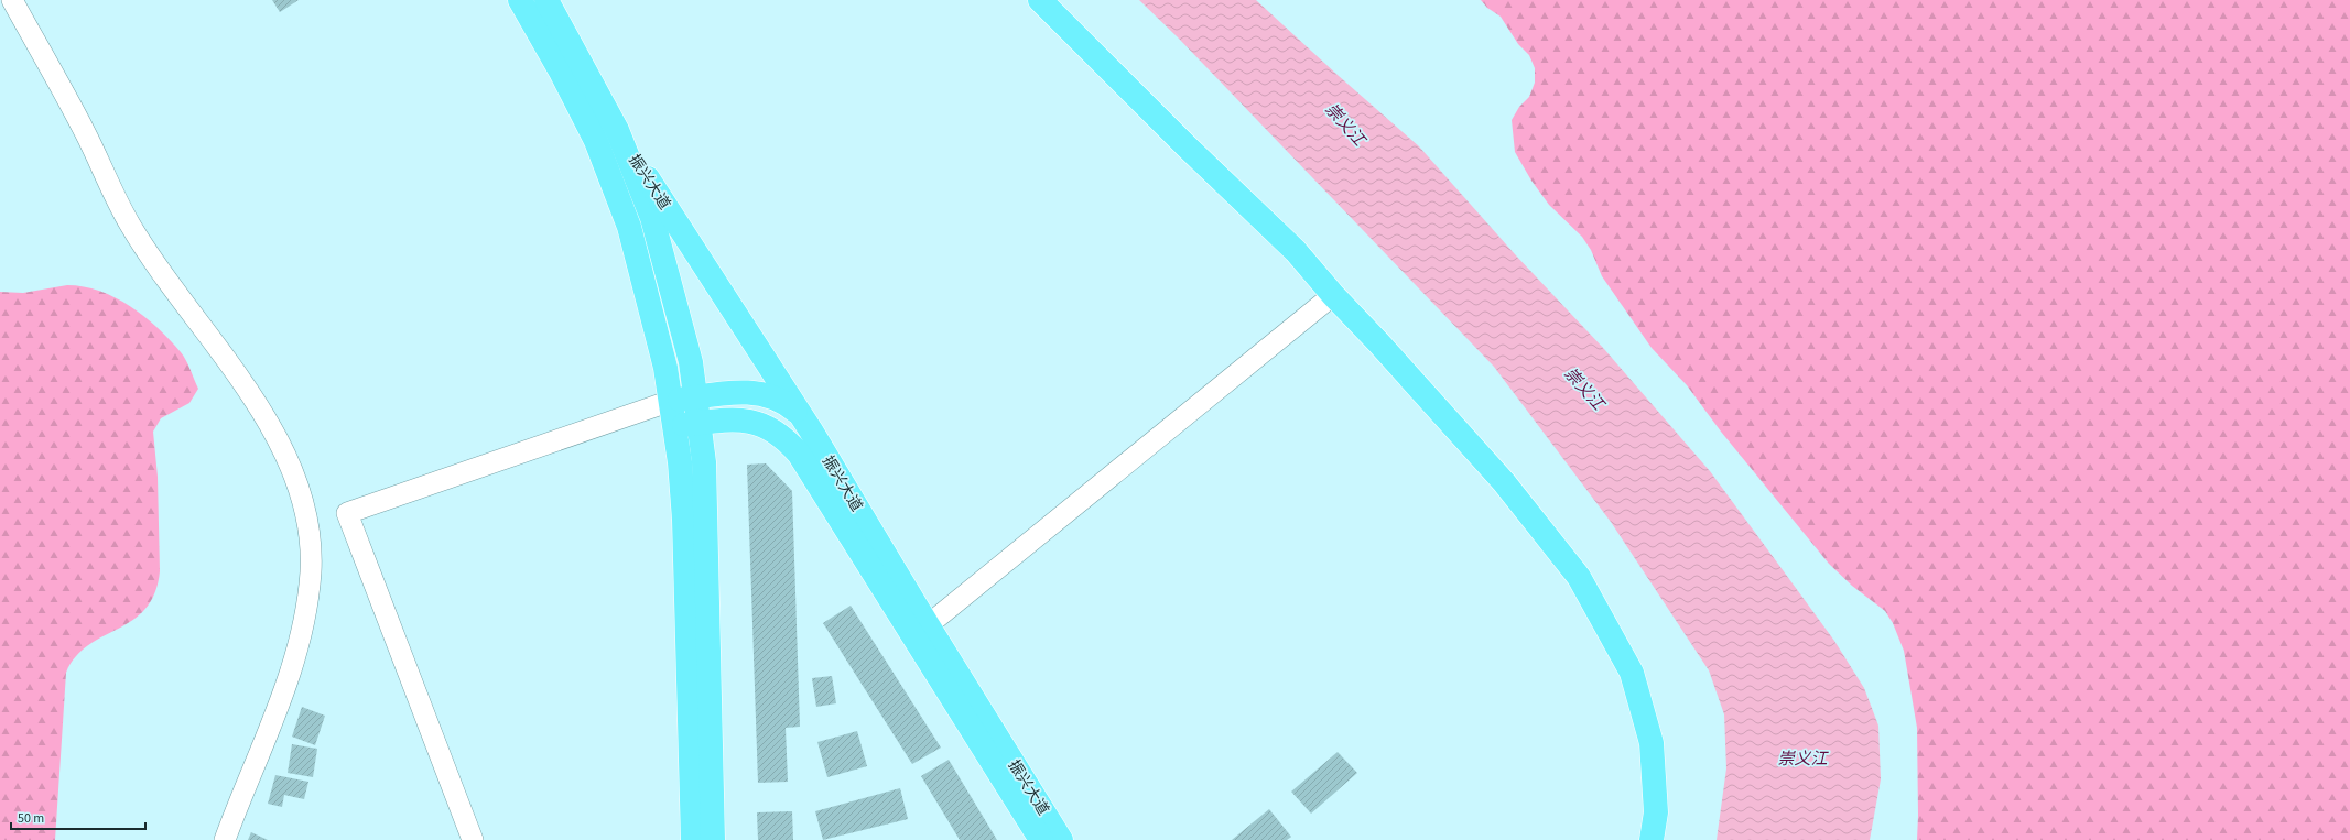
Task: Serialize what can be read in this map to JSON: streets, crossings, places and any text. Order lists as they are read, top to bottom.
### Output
{
  "streets": {
    "main road": ["振兴大道"]
  },
  "water": ["崇义江"],
  "scale_bar": "50 m"
}
